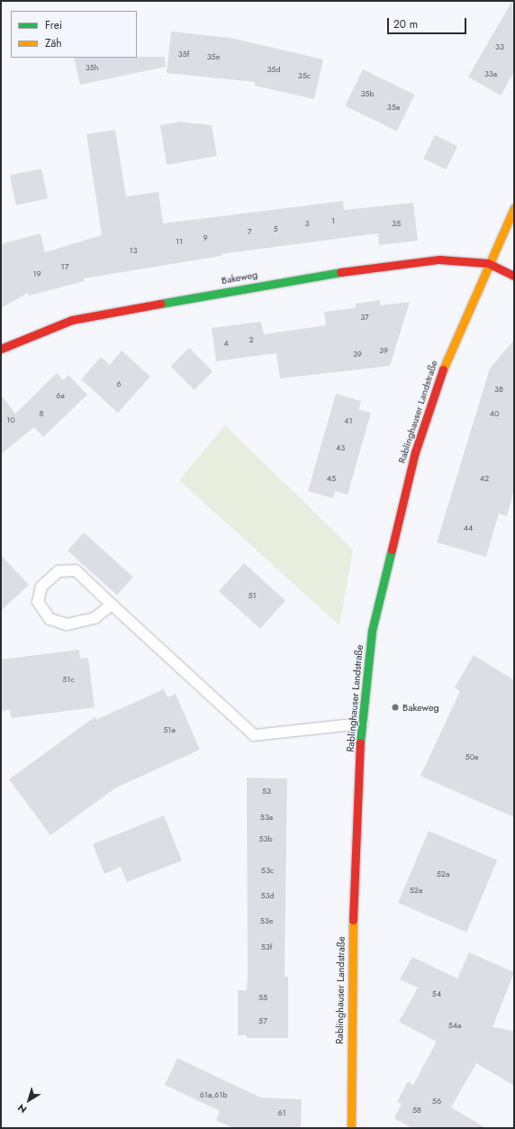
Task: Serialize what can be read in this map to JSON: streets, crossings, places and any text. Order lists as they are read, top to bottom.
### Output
{
  "streets": {
    "street": ["Bakeweg", "Rablinghauser Landstraße"]
  },
  "crossings": [
    ["Bakeweg", "Rablinghauser Landstraße"]
  ],
  "places": ["Bakeweg"],
  "house_numbers": [
    "33",
    "35f",
    "35e",
    "35h",
    "35d",
    "33a",
    "35c",
    "35b",
    "35a",
    "1",
    "3",
    "35",
    "5",
    "7",
    "9",
    "11",
    "13",
    "17",
    "19",
    "37",
    "2",
    "4",
    "39",
    "39",
    "6",
    "38",
    "6a",
    "8",
    "40",
    "10",
    "41",
    "43",
    "45",
    "42",
    "44",
    "51",
    "51c",
    "51a",
    "50a",
    "53",
    "53a",
    "53b",
    "53c",
    "52a",
    "52a",
    "53d",
    "53e",
    "53f",
    "54",
    "55",
    "57",
    "54a",
    "61a,61b",
    "56",
    "58",
    "61"
  ],
  "legend": ["Frei", "Zäh"],
  "scale_bar": "20 m",
  "north": "bottom left"
}
